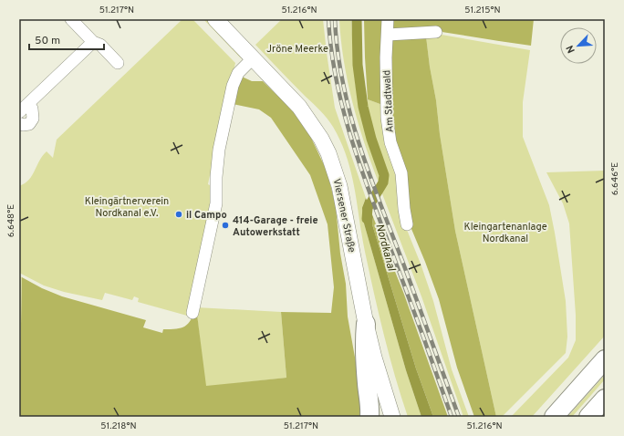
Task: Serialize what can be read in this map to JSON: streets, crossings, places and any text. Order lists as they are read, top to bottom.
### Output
{
  "streets": {
    "main road": ["Viersener Straße"],
    "street": ["Am Stadtwald"]
  },
  "water": ["Nordkanal"],
  "parks": ["Jröne Meerke", "Kleingärtnerverein Nordkanal e.V.", "Kleingartenanlage Nordkanal"],
  "places": ["il Campo", "414-Garage - freie Autowerkstatt"],
  "scale_bar": "50 m",
  "north": "bottom left",
  "coordinates": [
    "51.217°N",
    "51.216°N",
    "51.215°N",
    "6.646°E",
    "6.648°E",
    "51.218°N"
  ]
}
